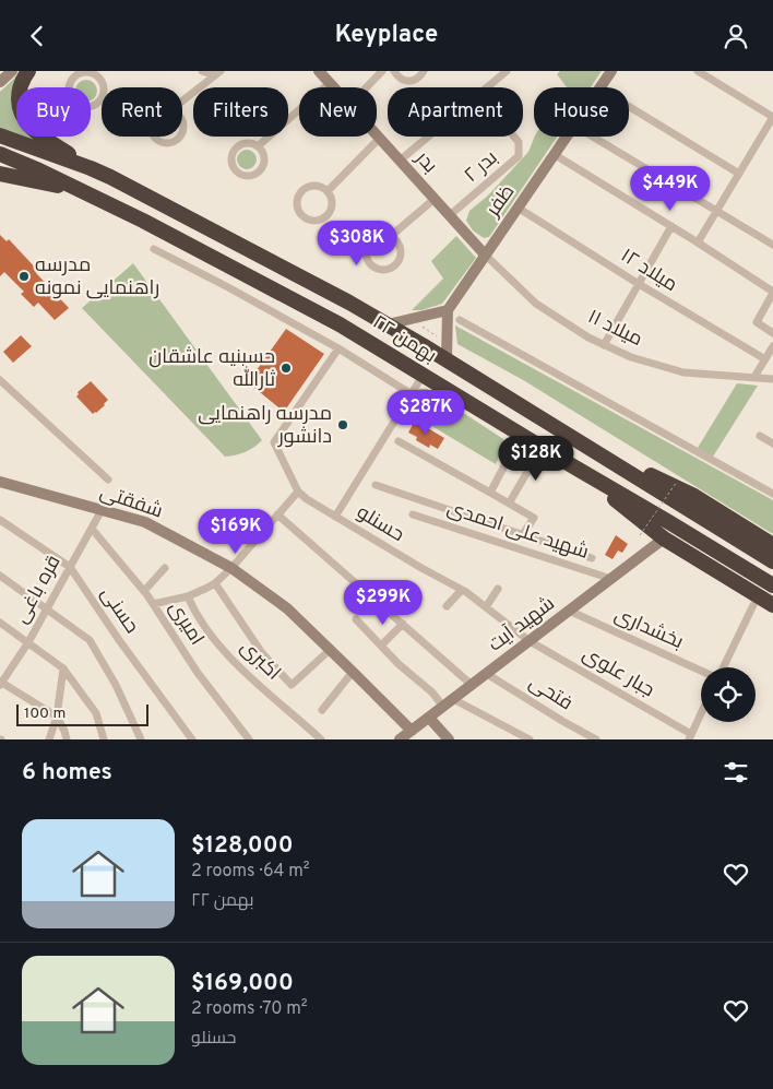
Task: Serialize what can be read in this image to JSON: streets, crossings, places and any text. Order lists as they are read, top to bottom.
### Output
{
  "streets": {
    "highway": ["۲۲ بهمن"],
    "street": [
      "بدر",
      "بدر ۲",
      "ظفر",
      "میلاد ۱۲",
      "میلاد ۱۱",
      "شفقتی",
      "حسنلو",
      "شهید علی احمدی",
      "قره باغی",
      "حسنی",
      "امیری",
      "شهید آیت",
      "بخشداری",
      "اکبری",
      "جبار علوی",
      "فتحی"
    ]
  },
  "crossings": [
    ["بدر", "بدر ۲"],
    ["بدر", "ظفر"],
    ["بدر", "میلاد ۱۱"],
    ["ظفر", "میلاد ۱۲"],
    ["ظفر", "میلاد ۱۱"],
    ["شفقتی", "قره باغی"],
    ["شفقتی", "شهید آیت"],
    ["حسنلو", "شهید آیت"],
    ["حسنلو", "جبار علوی"],
    ["شهید علی احمدی", "شهید آیت"],
    ["قره باغی", "حسنی"],
    ["قره باغی", "امیری"],
    ["شهید آیت", "بخشداری"],
    ["شهید آیت", "جبار علوی"],
    ["شهید آیت", "فتحی"]
  ],
  "places": ["مدرسه راهنمایی نمونه", "حسینیه عاشقان ثارالله", "مدرسه راهنمایی دانشور"],
  "scale_bar": "100 m",
  "page": {
    "header": "Keyplace",
    "chip": [
      "Buy",
      "Rent",
      "Filters",
      "New",
      "Apartment",
      "House"
    ],
    "price": [
      "$449K",
      "$308K",
      "$287K",
      "$128K",
      "$169K",
      "$299K"
    ],
    "scale": "100 m",
    "heading": "6 homes",
    "list": [
      {
        "name": "$128,000",
        "note": "2 rooms · 64 m² · ۲۲ بهمن"
      },
      {
        "name": "$169,000",
        "note": "2 rooms · 70 m² · حسنلو"
      }
    ]
  }
}
